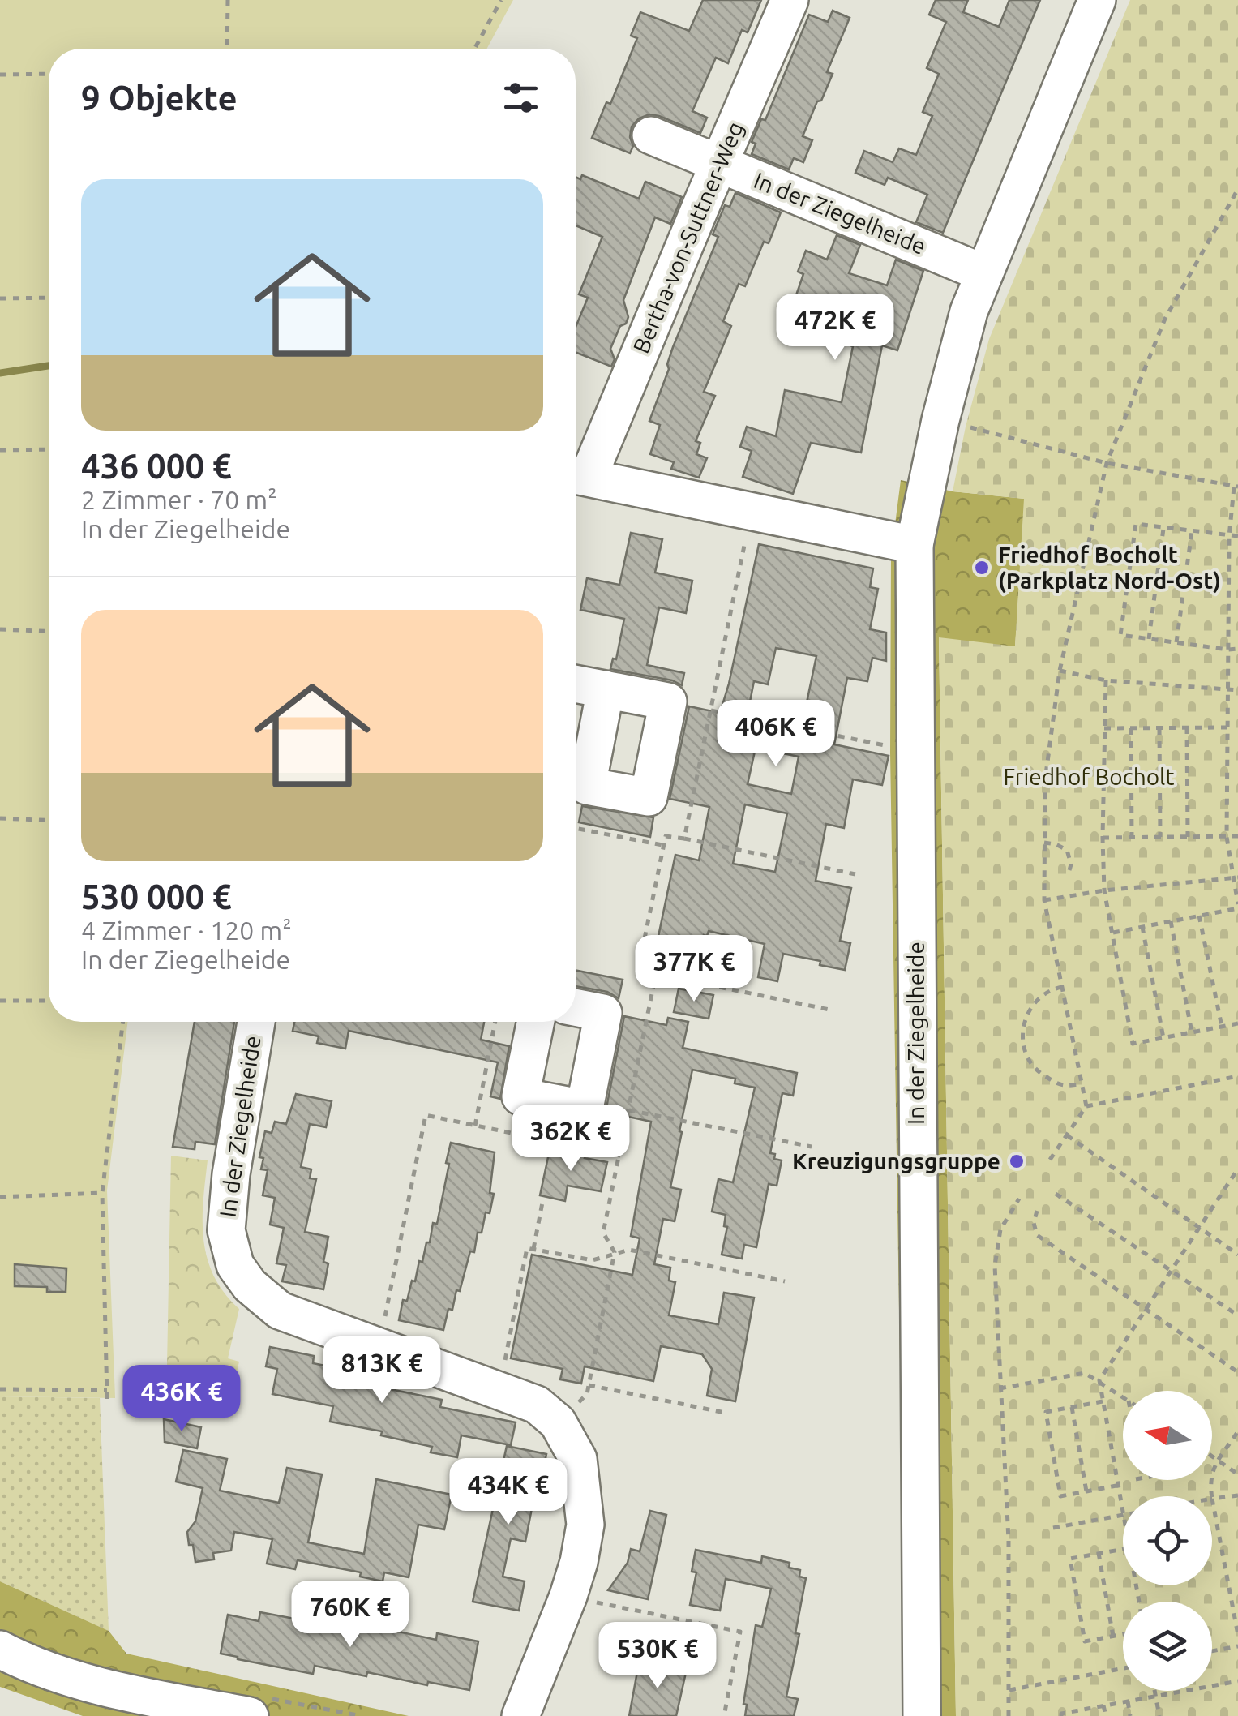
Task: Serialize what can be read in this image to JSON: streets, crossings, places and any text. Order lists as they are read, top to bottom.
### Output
{
  "streets": {
    "street": ["In der Ziegelheide", "Bertha-von-Suttner-Weg"]
  },
  "crossings": [
    ["In der Ziegelheide", "Bertha-von-Suttner-Weg"]
  ],
  "parks": ["Friedhof Bocholt"],
  "places": ["Friedhof Bocholt (Parkplatz Nord-Ost)", "Kreuzigungsgruppe"],
  "north": "left",
  "page": {
    "heading": "9 Objekte",
    "list": [
      {
        "name": "436 000 €",
        "note": "2 Zimmer · 70 m² · In der Ziegelheide"
      },
      {
        "name": "530 000 €",
        "note": "4 Zimmer · 120 m² · In der Ziegelheide"
      }
    ],
    "price": [
      "472K €",
      "406K €",
      "377K €",
      "362K €",
      "813K €",
      "436K €",
      "434K €",
      "760K €",
      "530K €"
    ]
  }
}
